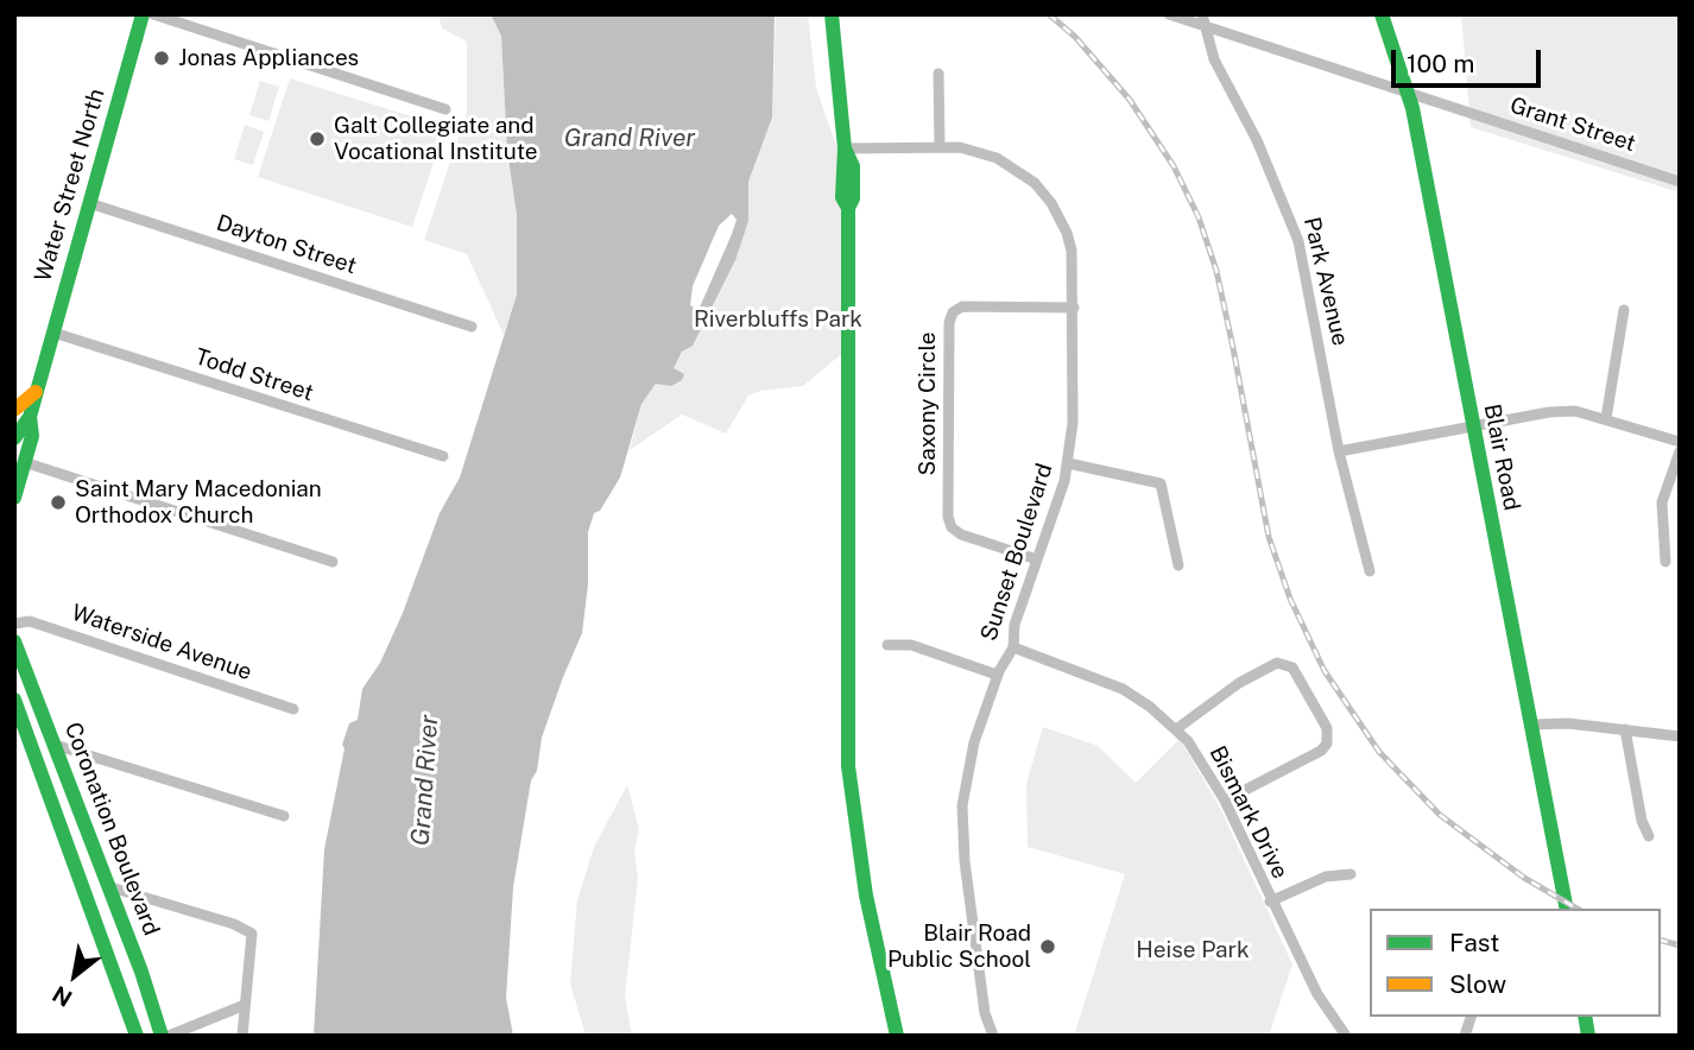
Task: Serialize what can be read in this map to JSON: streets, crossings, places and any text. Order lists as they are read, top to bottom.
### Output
{
  "streets": {
    "main road": ["Water Street North", "Blair Road", "Coronation Boulevard"],
    "street": [
      "Grant Street",
      "Dayton Street",
      "Park Avenue",
      "Todd Street",
      "Saxony Circle",
      "Sunset Boulevard",
      "Waterside Avenue",
      "Bismark Drive"
    ]
  },
  "crossings": [
    ["Grant Street", "Park Avenue"],
    ["Grant Street", "Blair Road"],
    ["Water Street North", "Dayton Street"],
    ["Water Street North", "Todd Street"],
    ["Saxony Circle", "Sunset Boulevard"],
    ["Sunset Boulevard", "Bismark Drive"]
  ],
  "water": ["Grand River"],
  "parks": ["Riverbluffs Park", "Heise Park"],
  "places": [
    "Jonas Appliances",
    "Galt Collegiate and Vocational Institute",
    "Saint Mary Macedonian Orthodox Church",
    "Blair Road Public School"
  ],
  "legend": ["Fast", "Slow"],
  "scale_bar": "100 m",
  "north": "bottom left"
}
